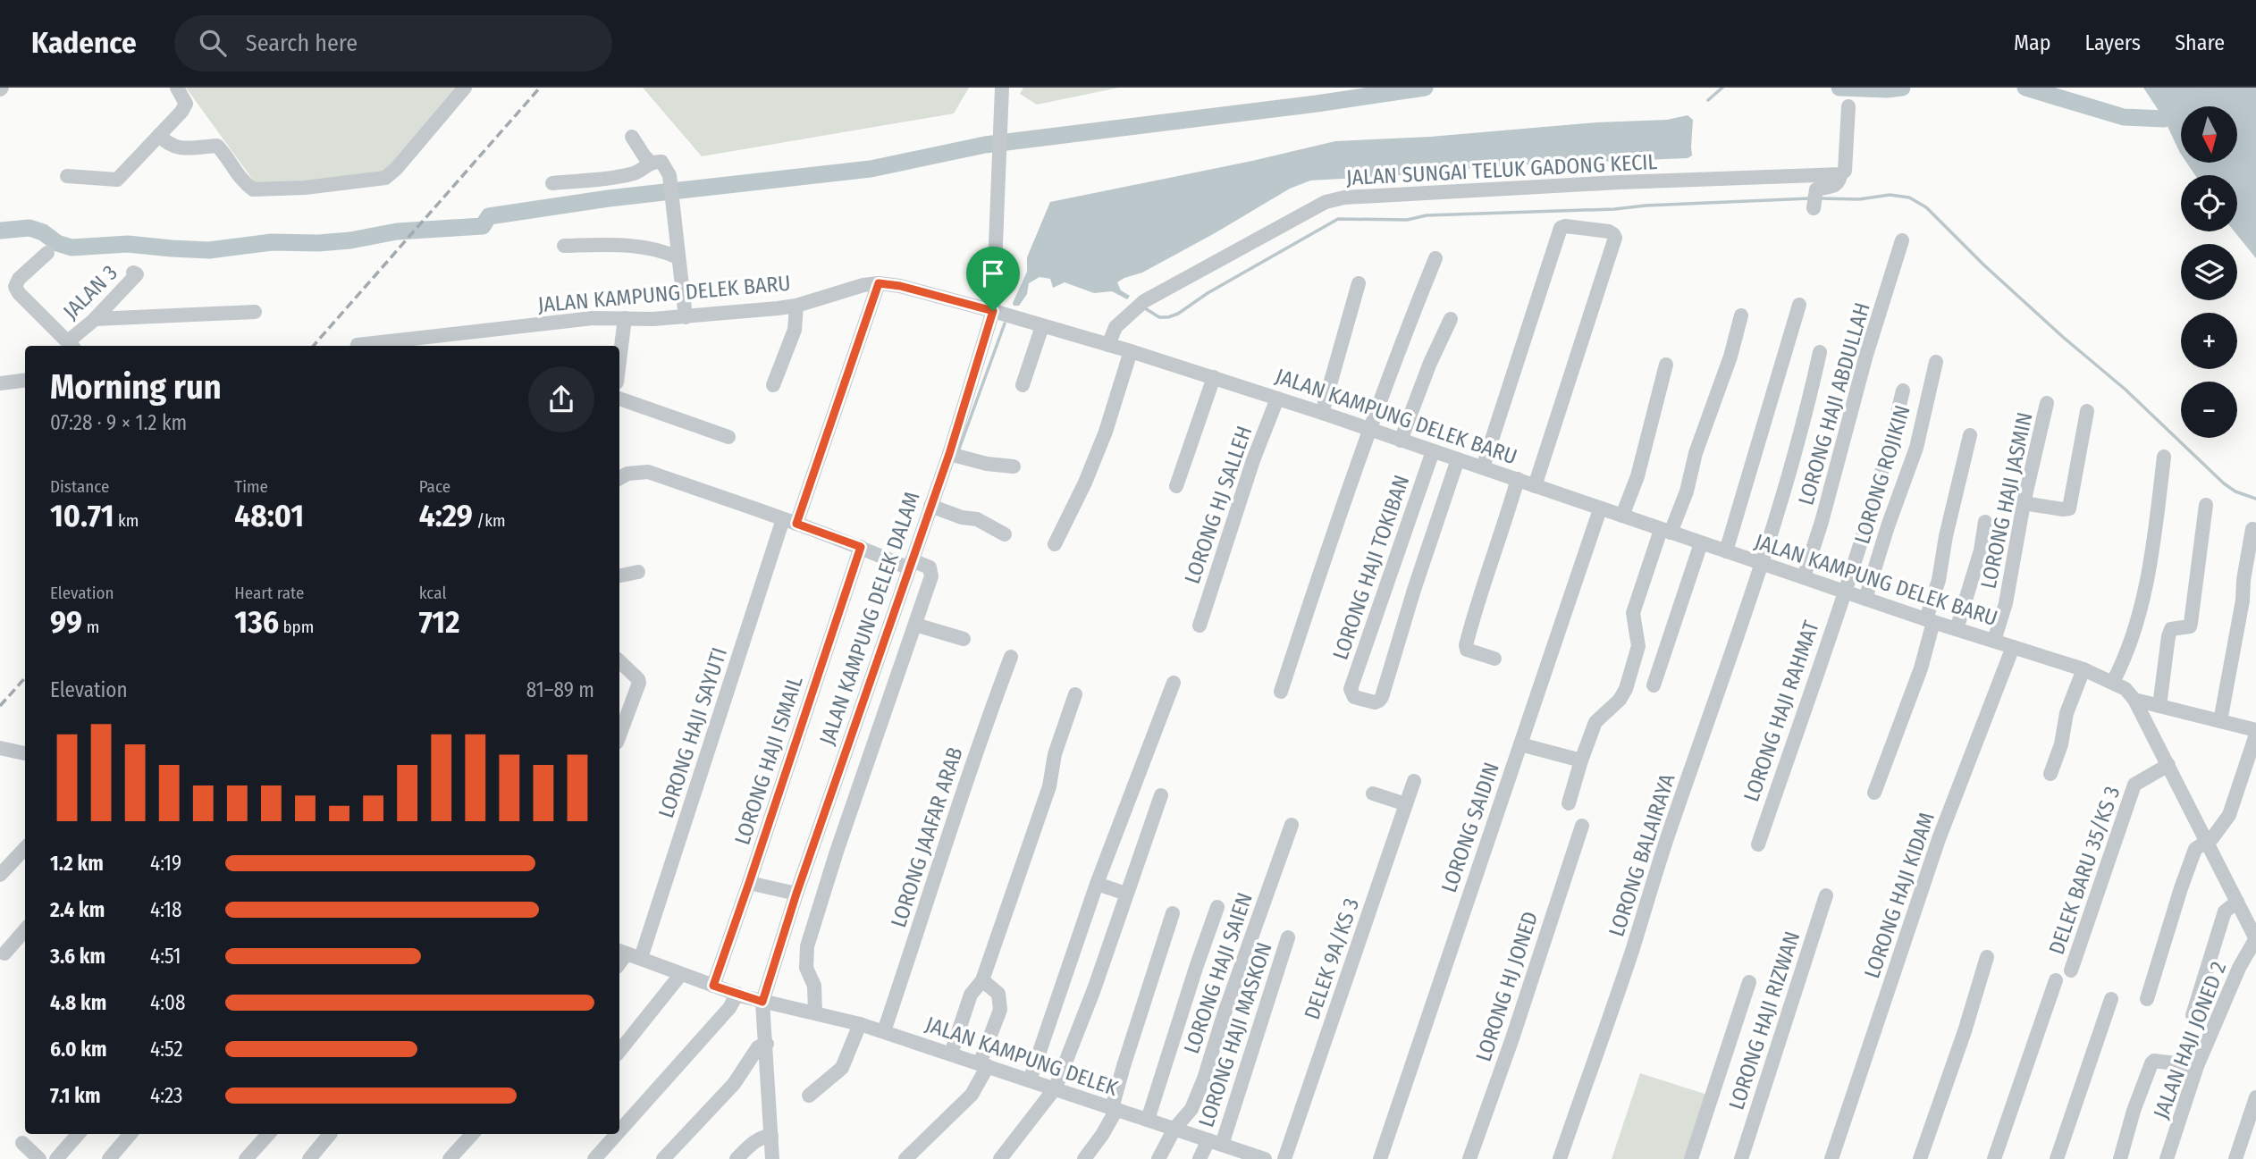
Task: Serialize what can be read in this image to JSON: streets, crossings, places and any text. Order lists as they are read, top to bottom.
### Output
{
  "streets": {
    "street": [
      "JALAN SUNGAI TELUK GADONG KECIL",
      "JALAN 3",
      "JALAN KAMPUNG DELEK BARU",
      "LORONG HAJI ABDULLAH",
      "LORONG ROJIKIN",
      "LORONG HAJI JASMIN",
      "LORONG HJ SALLEH",
      "LORONG HAJI TOKIBAN",
      "JALAN KAMPUNG DELEK DALAM",
      "LORONG HAJI RAHMAT",
      "LORONG HAJI SAYUTI",
      "LORONG HAJI ISMAIL",
      "LORONG SAIDIN",
      "LORONG JAAFAR ARAB",
      "LORONG BALAIRAYA",
      "DELEK BARU 35/KS 3",
      "LORONG HAJI KIDAM",
      "DELEK 9A/KS 3",
      "LORONG HAJI SAIEN",
      "LORONG HJ JONED",
      "LORONG HAJI RIZWAN",
      "LORONG HAJI MASKON",
      "JALAN HAJI JONED 2",
      "JALAN KAMPUNG DELEK"
    ]
  },
  "crossings": [
    ["JALAN SUNGAI TELUK GADONG KECIL", "JALAN KAMPUNG DELEK BARU"],
    ["JALAN KAMPUNG DELEK BARU", "LORONG HAJI ABDULLAH"],
    ["JALAN KAMPUNG DELEK BARU", "LORONG ROJIKIN"],
    ["JALAN KAMPUNG DELEK BARU", "LORONG HAJI JASMIN"],
    ["JALAN KAMPUNG DELEK BARU", "LORONG HJ SALLEH"],
    ["JALAN KAMPUNG DELEK BARU", "LORONG HAJI TOKIBAN"],
    ["JALAN KAMPUNG DELEK BARU", "JALAN KAMPUNG DELEK DALAM"],
    ["JALAN KAMPUNG DELEK BARU", "LORONG HAJI RAHMAT"],
    ["JALAN KAMPUNG DELEK BARU", "LORONG HAJI SAYUTI"],
    ["JALAN KAMPUNG DELEK BARU", "LORONG SAIDIN"],
    ["JALAN KAMPUNG DELEK BARU", "LORONG BALAIRAYA"],
    ["JALAN KAMPUNG DELEK BARU", "DELEK BARU 35/KS 3"],
    ["JALAN KAMPUNG DELEK BARU", "LORONG HAJI KIDAM"],
    ["JALAN KAMPUNG DELEK BARU", "JALAN HAJI JONED 2"],
    ["JALAN KAMPUNG DELEK DALAM", "JALAN KAMPUNG DELEK"],
    ["LORONG HAJI SAYUTI", "JALAN KAMPUNG DELEK"],
    ["LORONG HAJI ISMAIL", "JALAN KAMPUNG DELEK"],
    ["LORONG JAAFAR ARAB", "JALAN KAMPUNG DELEK"],
    ["LORONG HAJI SAIEN", "JALAN KAMPUNG DELEK"],
    ["LORONG HAJI MASKON", "JALAN KAMPUNG DELEK"]
  ],
  "north": "bottom",
  "page": {
    "header": "Kadence",
    "search": "Search here",
    "nav": ["Map", "Layers", "Share"],
    "map_buttons": ["+", "−"],
    "heading": ["Morning run", "07:28 · 9 × 1.2 km"],
    "stats": [
      ["Distance", "10.71 km"],
      ["Time", "48:01"],
      ["Pace", "4:29 /km"],
      ["Elevation", "99 m"],
      ["Heart rate", "136 bpm"],
      ["kcal", "712"]
    ],
    "chart": ["Elevation", "81–89 m"],
    "list": [
      {
        "name": "1.2 km",
        "note": "4:19"
      },
      {
        "name": "2.4 km",
        "note": "4:18"
      },
      {
        "name": "3.6 km",
        "note": "4:51"
      },
      {
        "name": "4.8 km",
        "note": "4:08"
      },
      {
        "name": "6.0 km",
        "note": "4:52"
      },
      {
        "name": "7.1 km",
        "note": "4:23"
      }
    ]
  }
}
